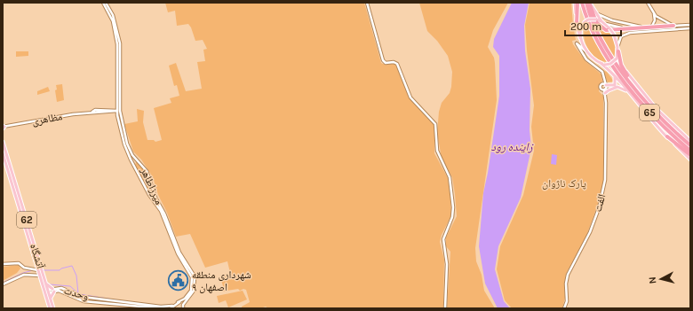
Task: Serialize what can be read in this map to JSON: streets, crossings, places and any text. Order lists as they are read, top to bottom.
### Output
{
  "streets": {
    "highway": ["65"],
    "main road": [
      "مظاهری",
      "میرزاطاهر",
      "الفت",
      "62",
      "آتشگاه",
      "وحدت"
    ]
  },
  "crossings": [
    ["مظاهری", "میرزاطاهر"],
    ["میرزاطاهر", "وحدت"],
    ["آتشگاه", "وحدت"]
  ],
  "water": ["زاینده رود"],
  "parks": ["پارک ناژوان"],
  "places": {
    "public building": ["شهرداری منطقه ۹ اصفهان"]
  },
  "scale_bar": "200 m",
  "north": "left"
}
